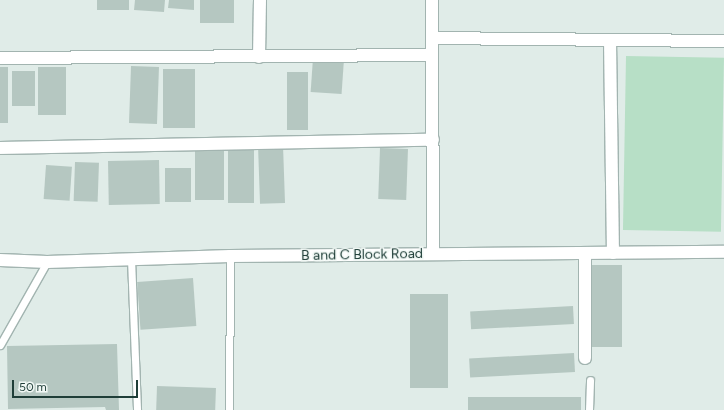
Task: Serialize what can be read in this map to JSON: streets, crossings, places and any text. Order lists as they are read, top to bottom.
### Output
{
  "streets": {
    "street": ["B and C Block Road"]
  },
  "scale_bar": "50 m"
}
